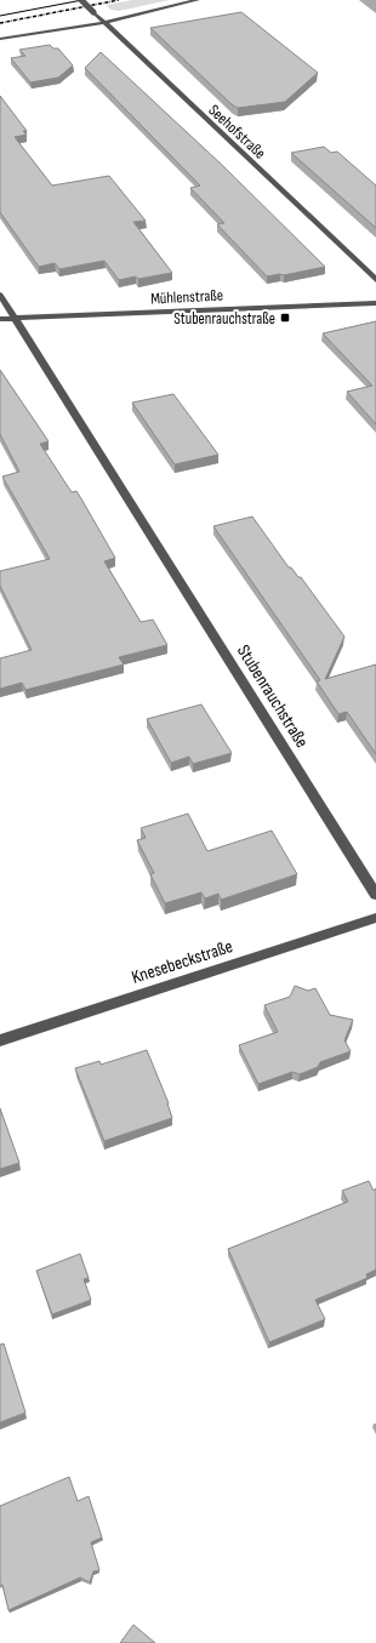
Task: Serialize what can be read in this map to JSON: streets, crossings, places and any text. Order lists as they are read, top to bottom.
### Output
{
  "streets": {
    "street": [
      "Seehofstraße",
      "Mühlenstraße",
      "Stubenrauchstraße",
      "Knesebeckstraße"
    ]
  },
  "crossings": [
    ["Mühlenstraße", "Stubenrauchstraße"]
  ],
  "places": {
    "transit": ["Stubenrauchstraße"]
  }
}
